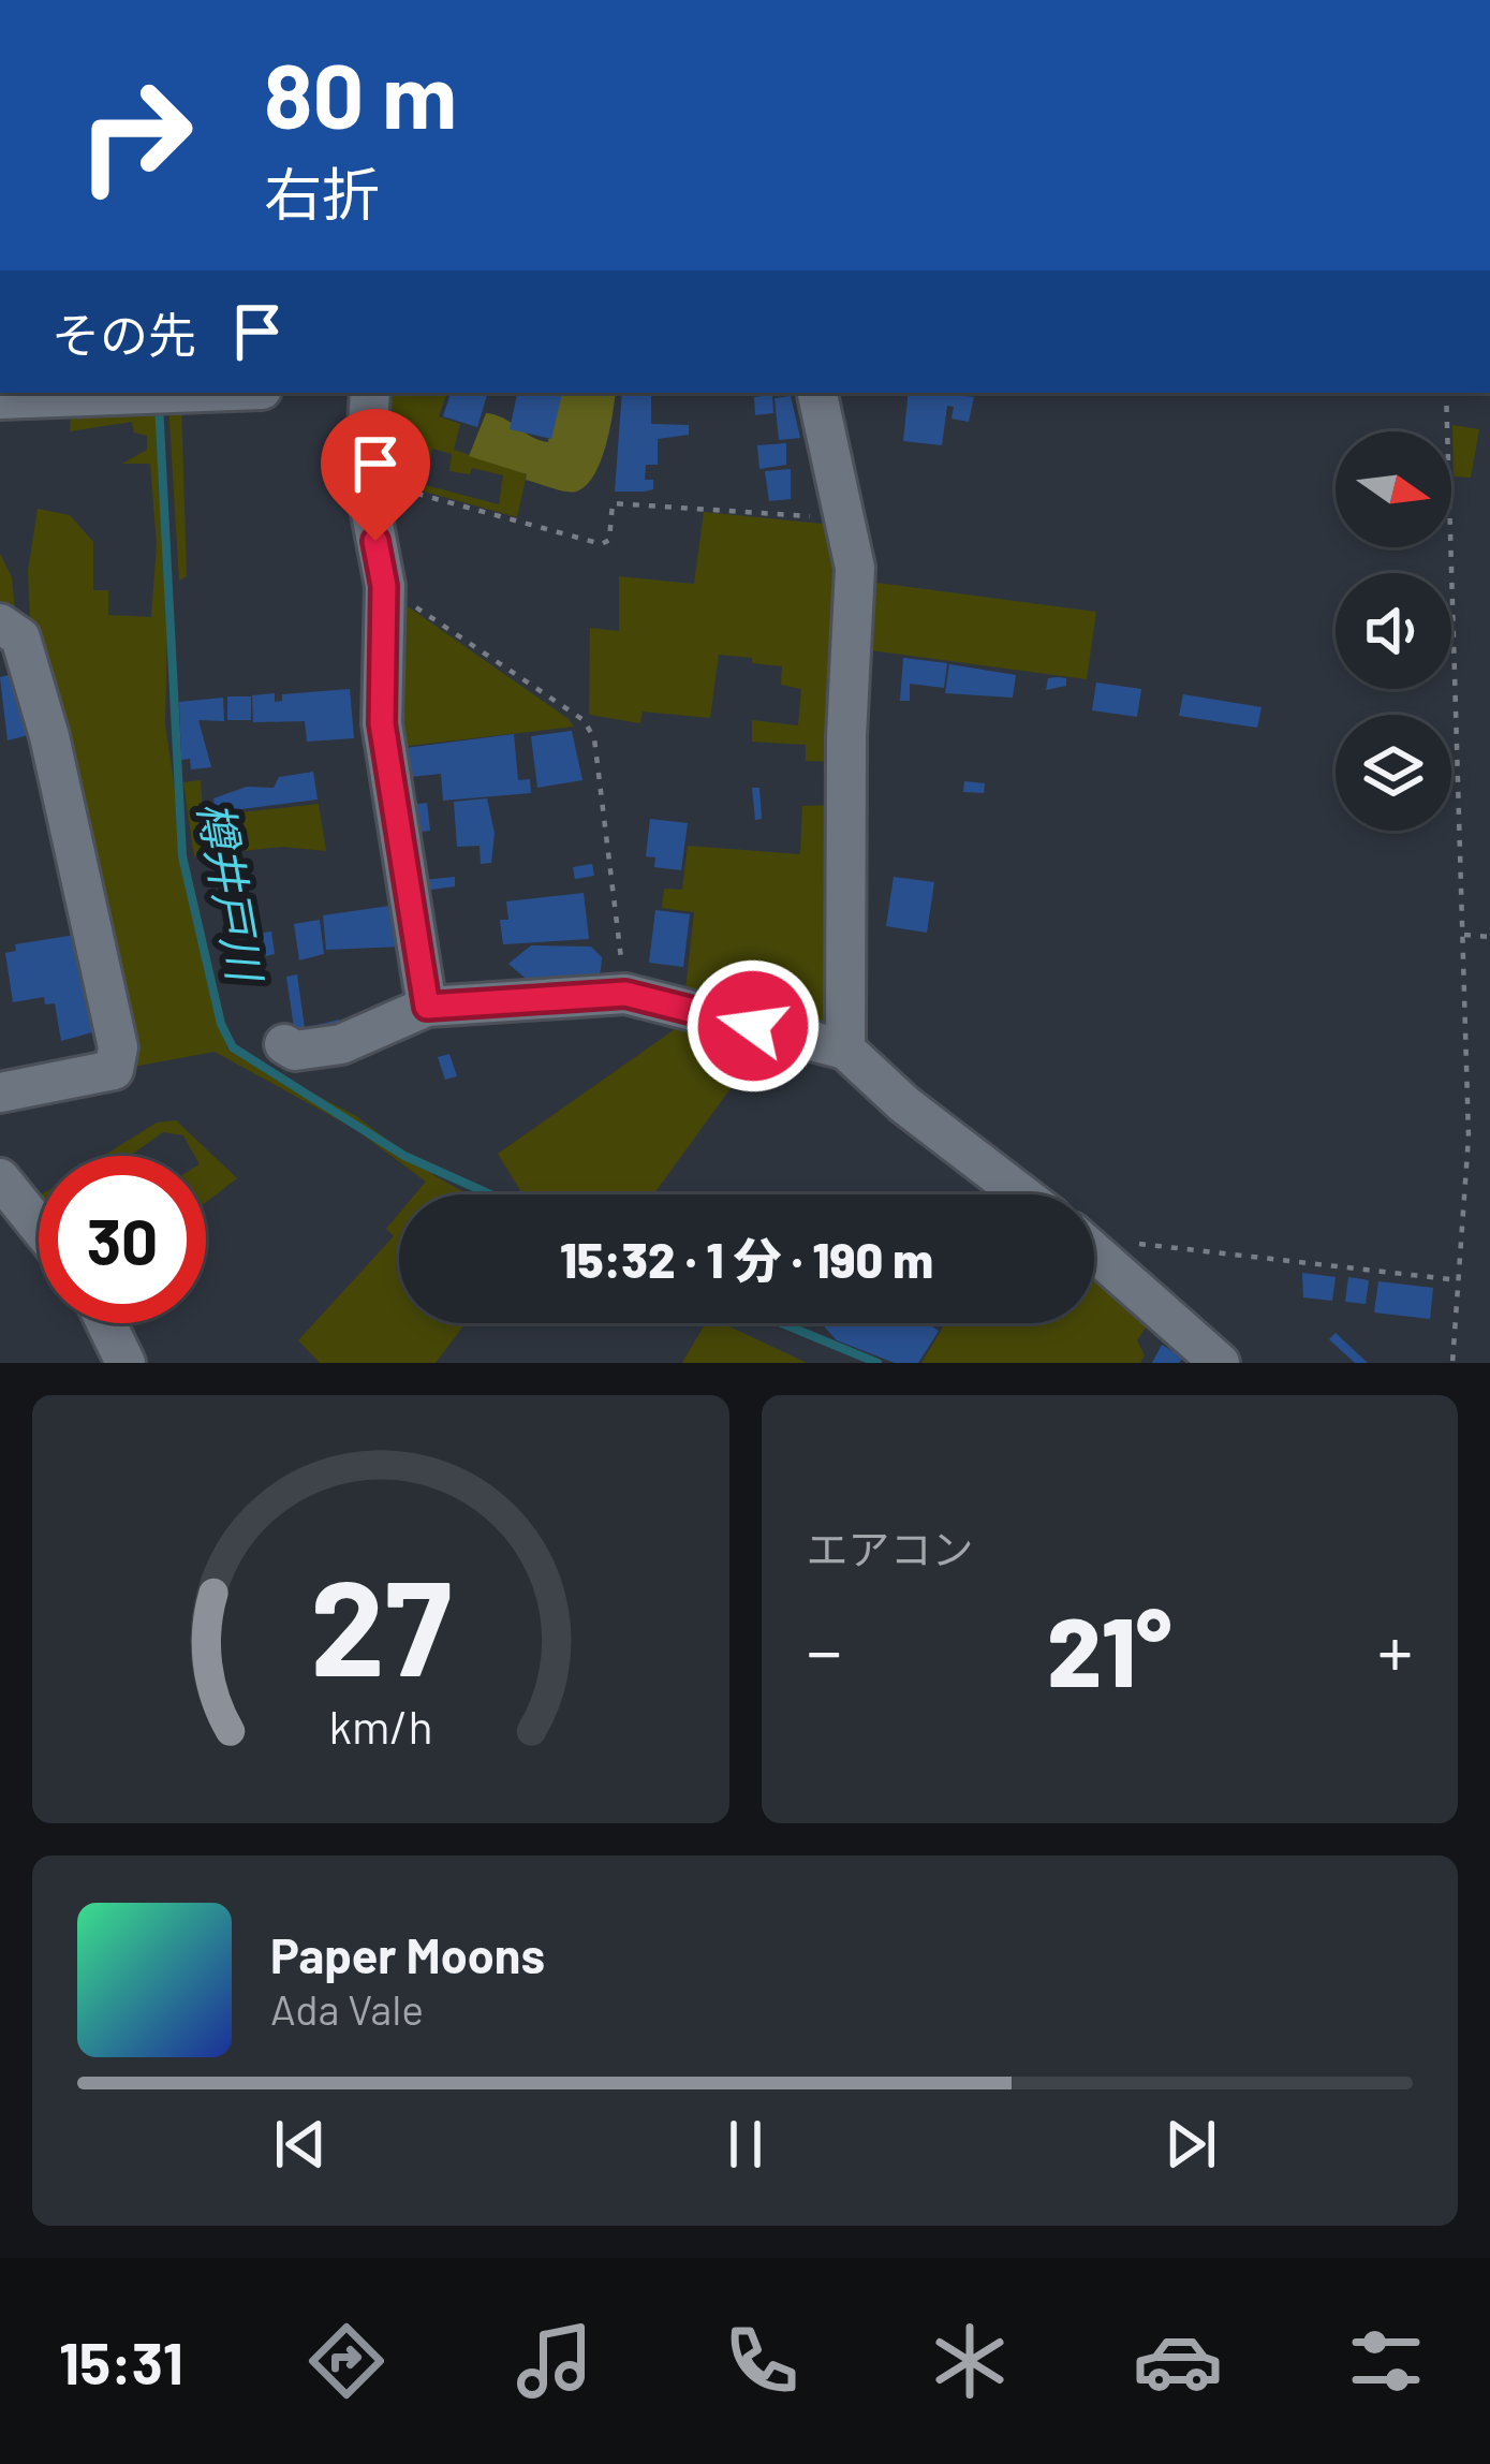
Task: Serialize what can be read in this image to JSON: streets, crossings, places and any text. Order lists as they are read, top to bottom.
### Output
{
  "water": ["樽井戸川"],
  "north": "right",
  "page": {
    "turn": ["80 m", "右折"],
    "then": "その先",
    "limit": "30",
    "trip": "15:32 · 1 分 · 190 m",
    "tile": "エアコン",
    "heat": ["−", "21°", "+"],
    "song": ["Paper Moons", "Ada Vale"],
    "tabs": "15:31",
    "gauge": ["27", "km/h"]
  }
}
